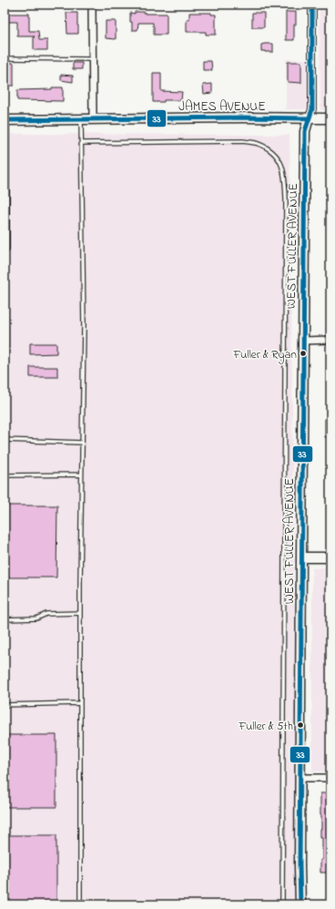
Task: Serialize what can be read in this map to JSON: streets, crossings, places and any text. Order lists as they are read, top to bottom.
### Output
{
  "streets": {
    "street": ["JAMES AVENUE", "WEST FULLER AVENUE"]
  },
  "crossings": [
    ["JAMES AVENUE", "WEST FULLER AVENUE"]
  ],
  "places": ["Fuller & Ryan", "Fuller & 5th"],
  "lines": ["transit line 33"]
}
